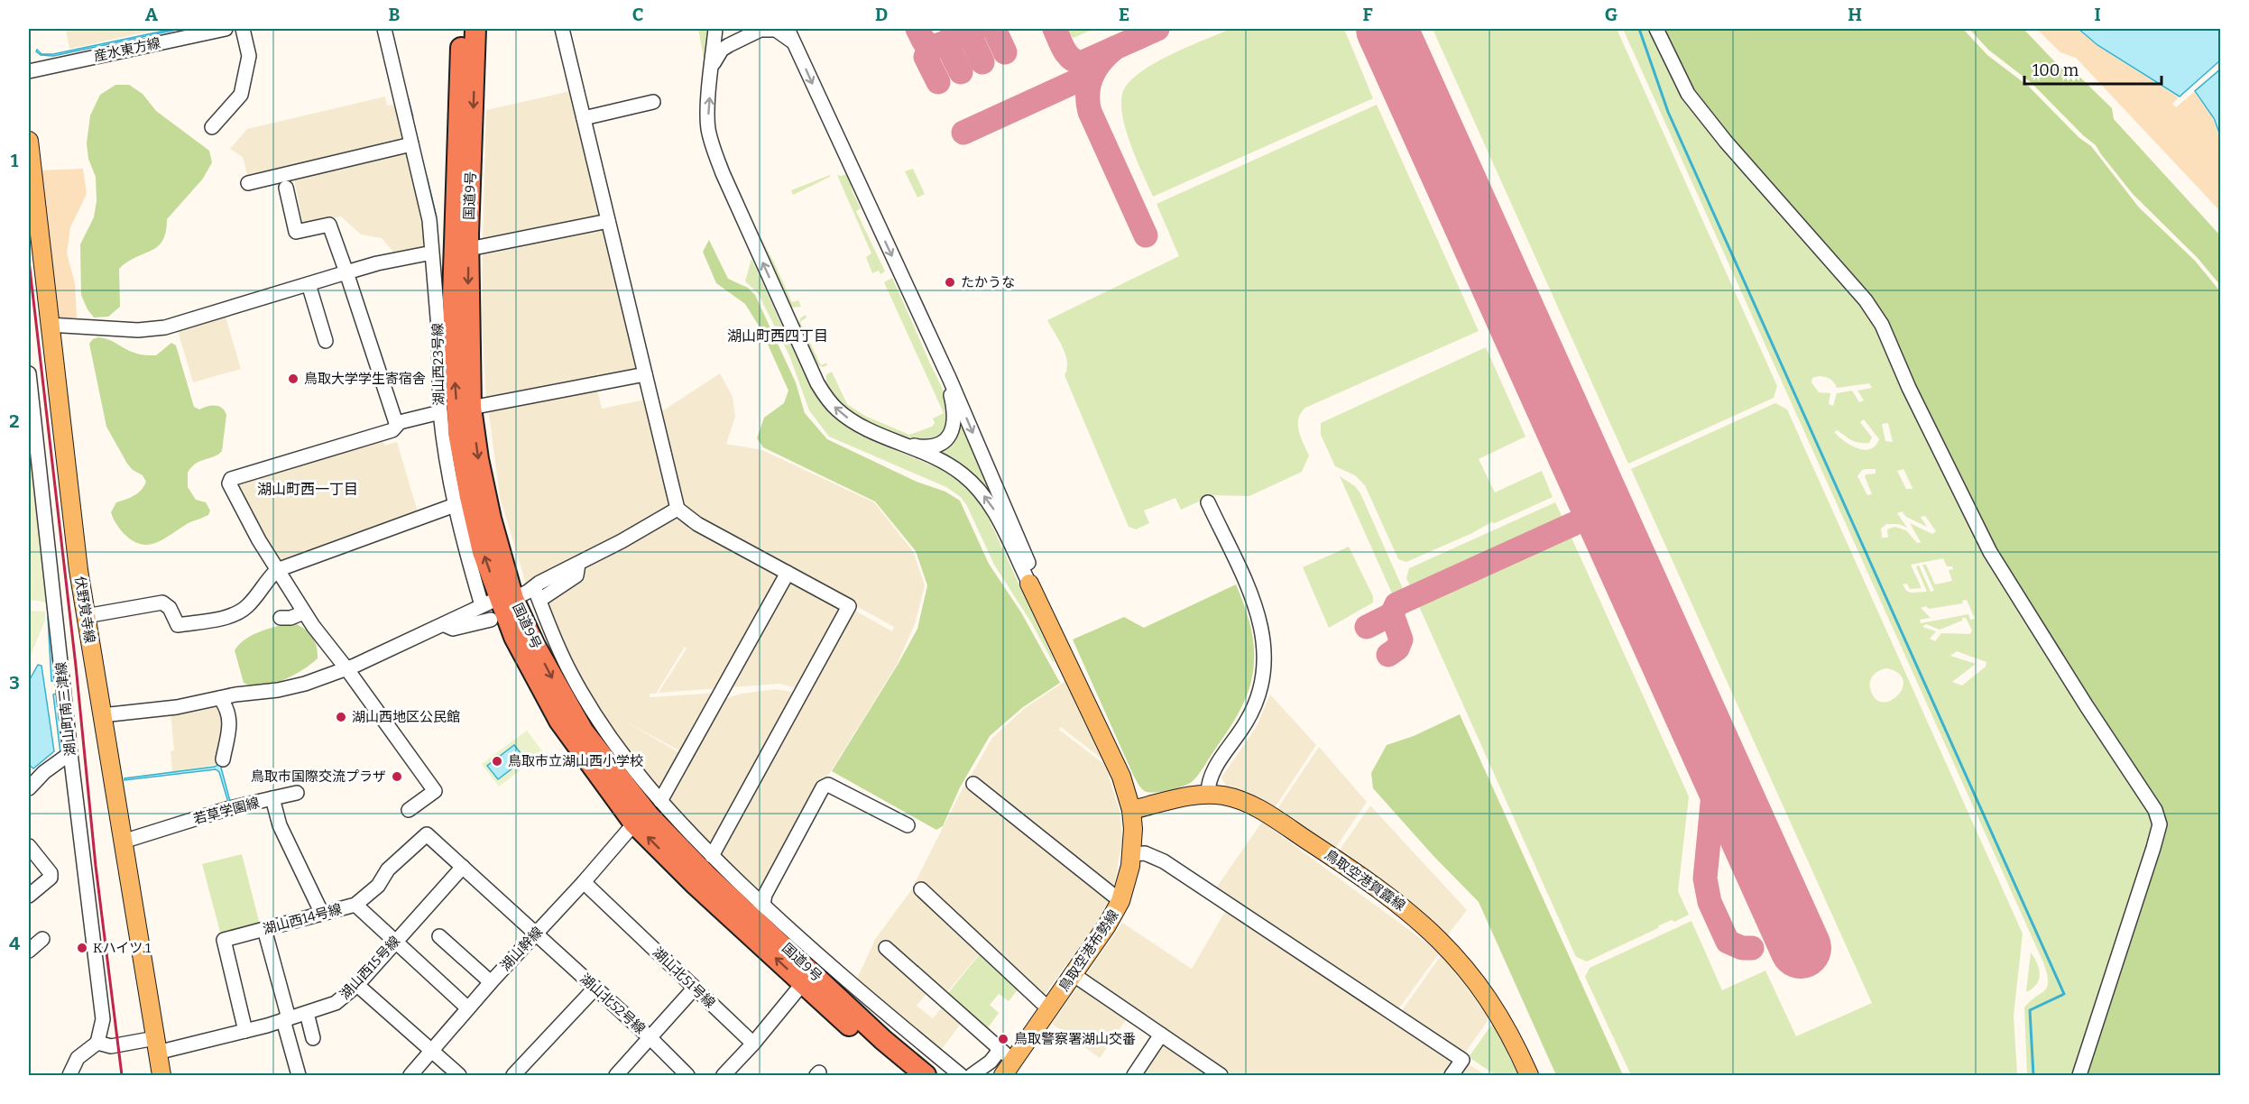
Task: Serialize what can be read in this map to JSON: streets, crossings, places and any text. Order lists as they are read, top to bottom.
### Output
{
  "streets": {
    "highway": ["国道9号"],
    "main road": ["伏野覚寺線", "鳥取空港賀露線", "鳥取空港布勢線"],
    "street": [
      "産水東方線",
      "湖山西23号線",
      "湖山町南三津線",
      "若草学園線",
      "湖山西14号線",
      "湖山幹線",
      "湖山西15号線",
      "湖山北51号線",
      "湖山北52号線"
    ]
  },
  "crossings": [
    ["国道9号", "湖山幹線"],
    ["伏野覚寺線", "若草学園線"],
    ["伏野覚寺線", "湖山西15号線"],
    ["湖山町南三津線", "湖山西15号線"],
    ["若草学園線", "湖山西14号線"],
    ["鳥取空港賀露線", "鳥取空港布勢線"],
    ["湖山西14号線", "湖山幹線"],
    ["湖山西14号線", "湖山西15号線"],
    ["湖山西14号線", "湖山北52号線"],
    ["湖山幹線", "湖山北51号線"],
    ["湖山幹線", "湖山北52号線"]
  ],
  "districts": ["湖山町西四丁目", "湖山町西一丁目"],
  "places": [
    "たかうな",
    "鳥取大学学生寄宿舎",
    "湖山西地区公民館",
    "鳥取市立湖山西小学校",
    "鳥取市国際交流プラザ",
    "Kハイツ.1",
    "鳥取警察署湖山交番"
  ],
  "scale_bar": "100 m",
  "grid": {
    "columns": [
      "A",
      "B",
      "C",
      "D",
      "E",
      "F",
      "G",
      "H",
      "I"
    ],
    "rows": [
      "1",
      "2",
      "3",
      "4"
    ]
  }
}
